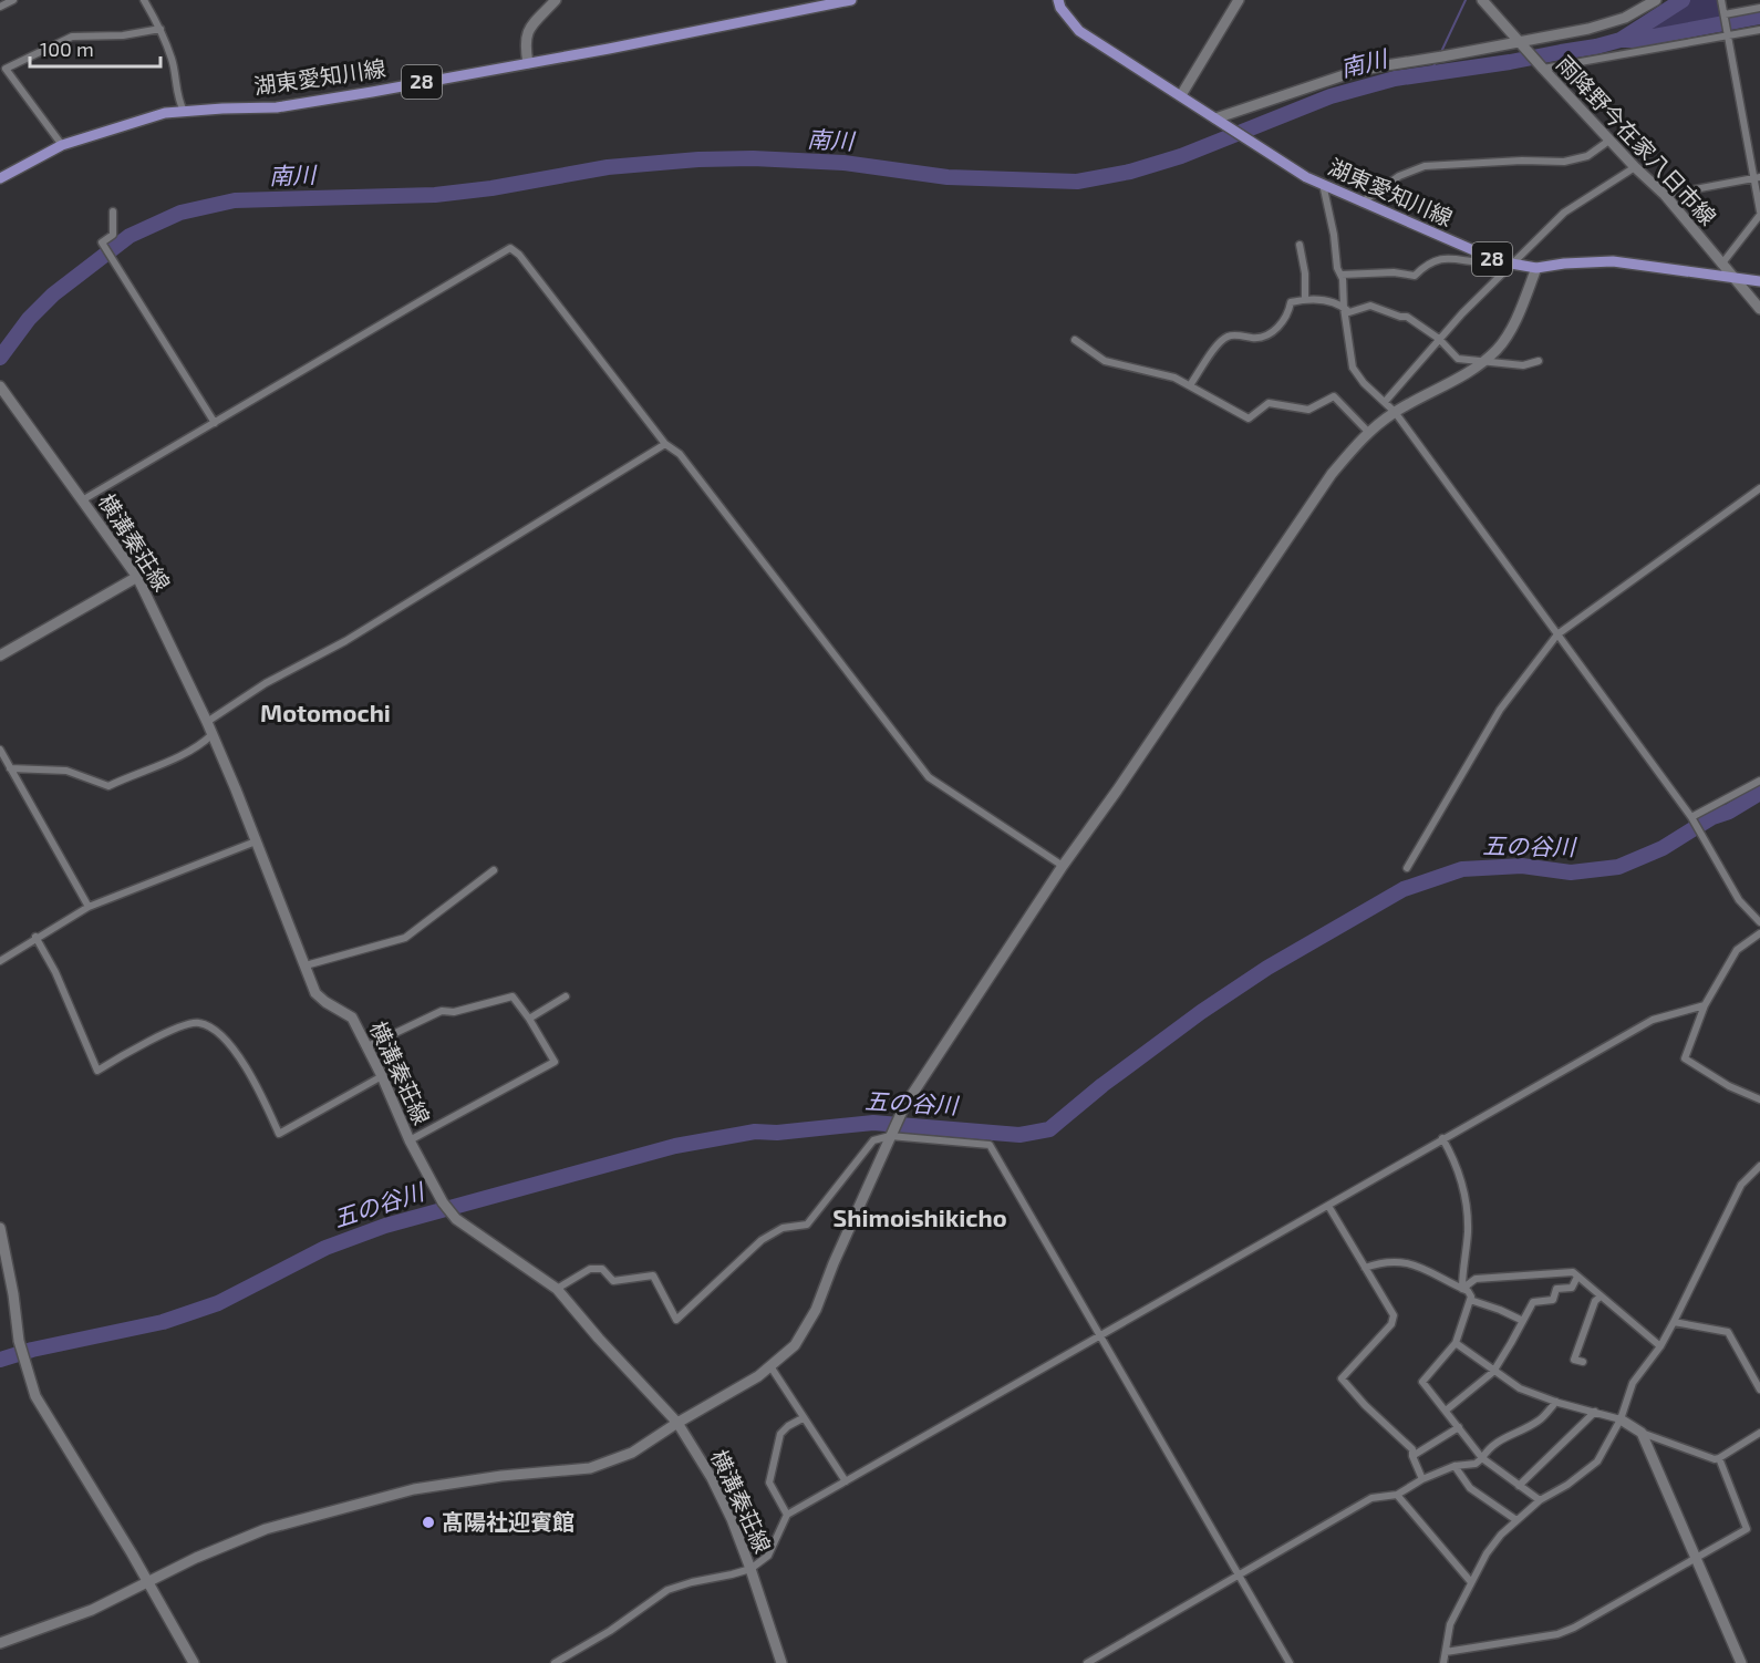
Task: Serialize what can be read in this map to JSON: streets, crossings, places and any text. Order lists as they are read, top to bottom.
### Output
{
  "streets": {
    "main road": ["湖東愛知川線", "28"],
    "street": ["雨降野今在家八日市線", "横溝秦荘線"]
  },
  "crossings": [
    ["湖東愛知川線", "雨降野今在家八日市線"]
  ],
  "districts": ["Motomochi", "Shimoishikicho"],
  "water": ["南川", "五の谷川"],
  "places": ["髙陽社迎賓館"],
  "scale_bar": "100 m"
}
